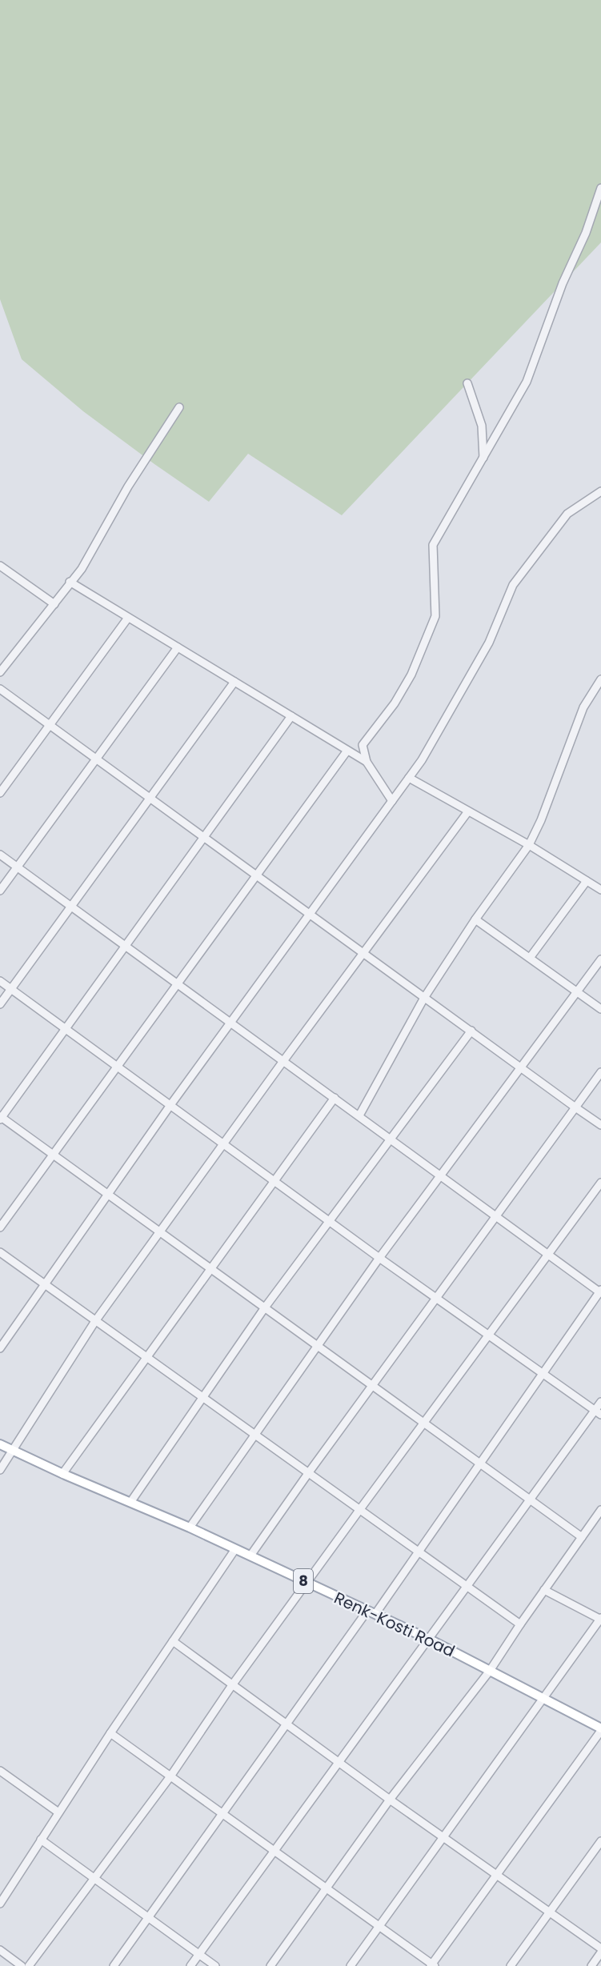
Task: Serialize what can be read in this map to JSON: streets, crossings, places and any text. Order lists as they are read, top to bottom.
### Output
{
  "streets": {
    "main road": ["8", "Renk-Kosti Road"]
  }
}
